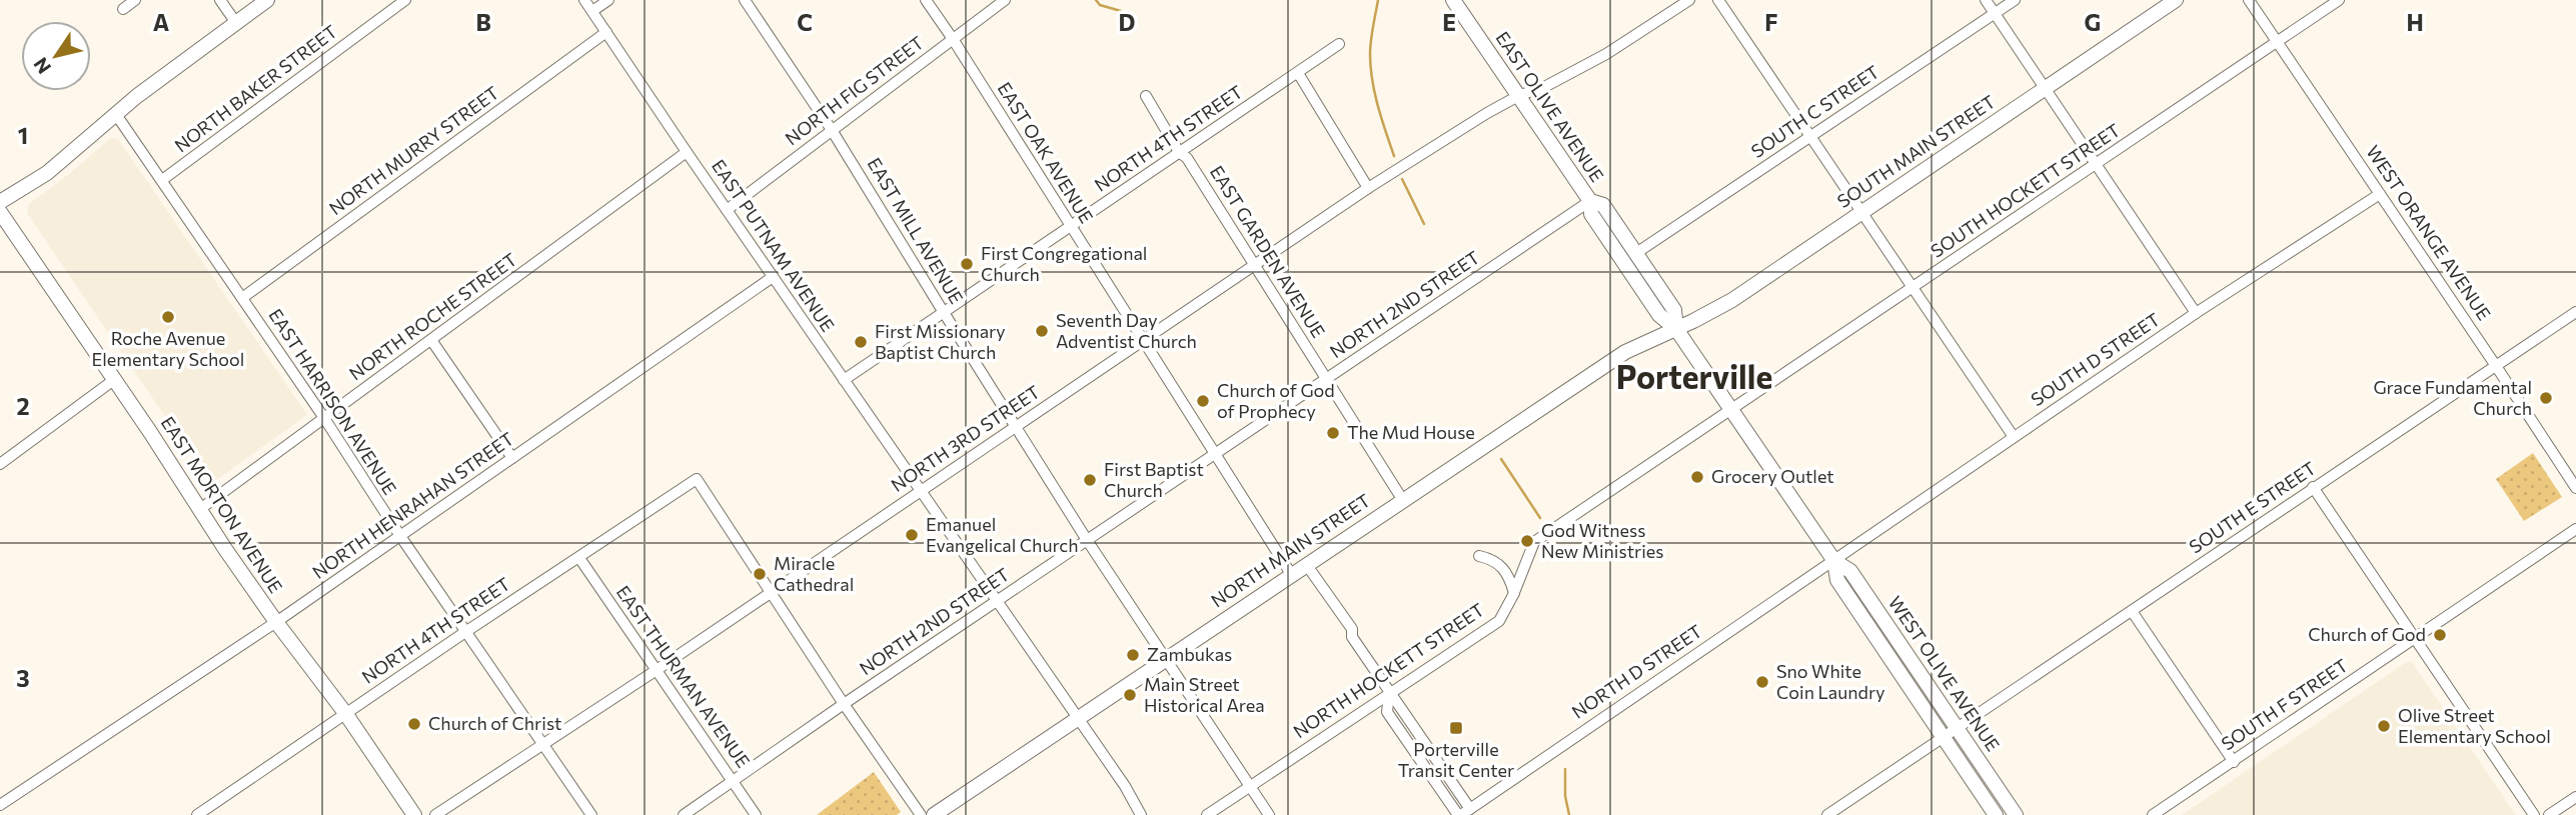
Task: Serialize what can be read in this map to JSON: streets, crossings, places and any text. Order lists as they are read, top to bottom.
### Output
{
  "streets": {
    "main road": [
      "EAST OLIVE AVENUE",
      "SOUTH MAIN STREET",
      "EAST MORTON AVENUE",
      "NORTH MAIN STREET",
      "WEST OLIVE AVENUE"
    ],
    "street": [
      "NORTH BAKER STREET",
      "NORTH FIG STREET",
      "SOUTH C STREET",
      "NORTH 4TH STREET",
      "NORTH MURRY STREET",
      "EAST OAK AVENUE",
      "SOUTH HOCKETT STREET",
      "EAST MILL AVENUE",
      "WEST ORANGE AVENUE",
      "EAST PUTNAM AVENUE",
      "EAST GARDEN AVENUE",
      "NORTH 2ND STREET",
      "NORTH ROCHE STREET",
      "SOUTH D STREET",
      "EAST HARRISON AVENUE",
      "NORTH 3RD STREET",
      "NORTH HENRAHAN STREET",
      "SOUTH E STREET",
      "NORTH HOCKETT STREET",
      "NORTH D STREET",
      "EAST THURMAN AVENUE",
      "SOUTH F STREET"
    ]
  },
  "crossings": [
    ["NORTH BAKER STREET", "EAST HARRISON AVENUE"],
    ["NORTH FIG STREET", "EAST OAK AVENUE"],
    ["NORTH FIG STREET", "EAST MILL AVENUE"],
    ["NORTH FIG STREET", "EAST PUTNAM AVENUE"],
    ["EAST OLIVE AVENUE", "SOUTH C STREET"],
    ["EAST OLIVE AVENUE", "SOUTH MAIN STREET"],
    ["EAST OLIVE AVENUE", "NORTH 2ND STREET"],
    ["EAST OLIVE AVENUE", "NORTH 3RD STREET"],
    ["EAST OLIVE AVENUE", "NORTH MAIN STREET"],
    ["EAST OLIVE AVENUE", "WEST OLIVE AVENUE"],
    ["NORTH 4TH STREET", "EAST OAK AVENUE"],
    ["NORTH 4TH STREET", "EAST MILL AVENUE"],
    ["NORTH 4TH STREET", "EAST PUTNAM AVENUE"],
    ["NORTH 4TH STREET", "EAST GARDEN AVENUE"],
    ["NORTH 4TH STREET", "EAST HARRISON AVENUE"],
    ["NORTH 4TH STREET", "NORTH 3RD STREET"],
    ["NORTH 4TH STREET", "EAST MORTON AVENUE"],
    ["NORTH 4TH STREET", "EAST THURMAN AVENUE"],
    ["NORTH MURRY STREET", "EAST PUTNAM AVENUE"],
    ["NORTH MURRY STREET", "EAST HARRISON AVENUE"],
    ["SOUTH MAIN STREET", "NORTH MAIN STREET"],
    ["SOUTH MAIN STREET", "WEST OLIVE AVENUE"],
    ["EAST OAK AVENUE", "NORTH 2ND STREET"],
    ["EAST OAK AVENUE", "NORTH 3RD STREET"],
    ["EAST OAK AVENUE", "NORTH MAIN STREET"],
    ["SOUTH HOCKETT STREET", "WEST ORANGE AVENUE"],
    ["SOUTH HOCKETT STREET", "NORTH HOCKETT STREET"],
    ["SOUTH HOCKETT STREET", "WEST OLIVE AVENUE"],
    ["EAST MILL AVENUE", "NORTH 2ND STREET"],
    ["EAST MILL AVENUE", "NORTH 3RD STREET"],
    ["EAST MILL AVENUE", "NORTH MAIN STREET"],
    ["EAST MILL AVENUE", "NORTH HOCKETT STREET"],
    ["WEST ORANGE AVENUE", "SOUTH D STREET"],
    ["WEST ORANGE AVENUE", "SOUTH E STREET"],
    ["EAST PUTNAM AVENUE", "NORTH 2ND STREET"],
    ["EAST PUTNAM AVENUE", "NORTH ROCHE STREET"],
    ["EAST PUTNAM AVENUE", "NORTH 3RD STREET"],
    ["EAST PUTNAM AVENUE", "NORTH HENRAHAN STREET"],
    ["EAST PUTNAM AVENUE", "NORTH MAIN STREET"],
    ["EAST GARDEN AVENUE", "NORTH 2ND STREET"],
    ["EAST GARDEN AVENUE", "NORTH 3RD STREET"],
    ["EAST GARDEN AVENUE", "NORTH MAIN STREET"],
    ["NORTH 2ND STREET", "EAST THURMAN AVENUE"],
    ["NORTH ROCHE STREET", "EAST HARRISON AVENUE"],
    ["NORTH ROCHE STREET", "EAST MORTON AVENUE"],
    ["SOUTH D STREET", "NORTH D STREET"],
    ["SOUTH D STREET", "WEST OLIVE AVENUE"],
    ["EAST HARRISON AVENUE", "NORTH 3RD STREET"],
    ["EAST HARRISON AVENUE", "NORTH HENRAHAN STREET"],
    ["NORTH 3RD STREET", "EAST THURMAN AVENUE"],
    ["EAST MORTON AVENUE", "NORTH HENRAHAN STREET"],
    ["SOUTH E STREET", "WEST OLIVE AVENUE"],
    ["NORTH MAIN STREET", "WEST OLIVE AVENUE"],
    ["NORTH HOCKETT STREET", "WEST OLIVE AVENUE"],
    ["NORTH D STREET", "WEST OLIVE AVENUE"]
  ],
  "districts": ["Porterville"],
  "places": {
    "other": [
      "First Congregational Church",
      "Roche Avenue Elementary School",
      "Seventh Day Adventist Church",
      "First Missionary Baptist Church",
      "Grace Fundamental Church",
      "Church of God of Prophecy",
      "The Mud House",
      "Grocery Outlet",
      "First Baptist Church",
      "Emanuel Evangelical Church",
      "God Witness New Ministries",
      "Miracle Cathedral",
      "Church of God",
      "Zambukas",
      "Sno White Coin Laundry",
      "Main Street Historical Area",
      "Church of Christ",
      "Olive Street Elementary School"
    ],
    "transit": ["Porterville Transit Center"]
  },
  "north": "bottom left",
  "grid": {
    "columns": [
      "A",
      "B",
      "C",
      "D",
      "E",
      "F",
      "G",
      "H"
    ],
    "rows": ["1", "2", "3"]
  }
}
